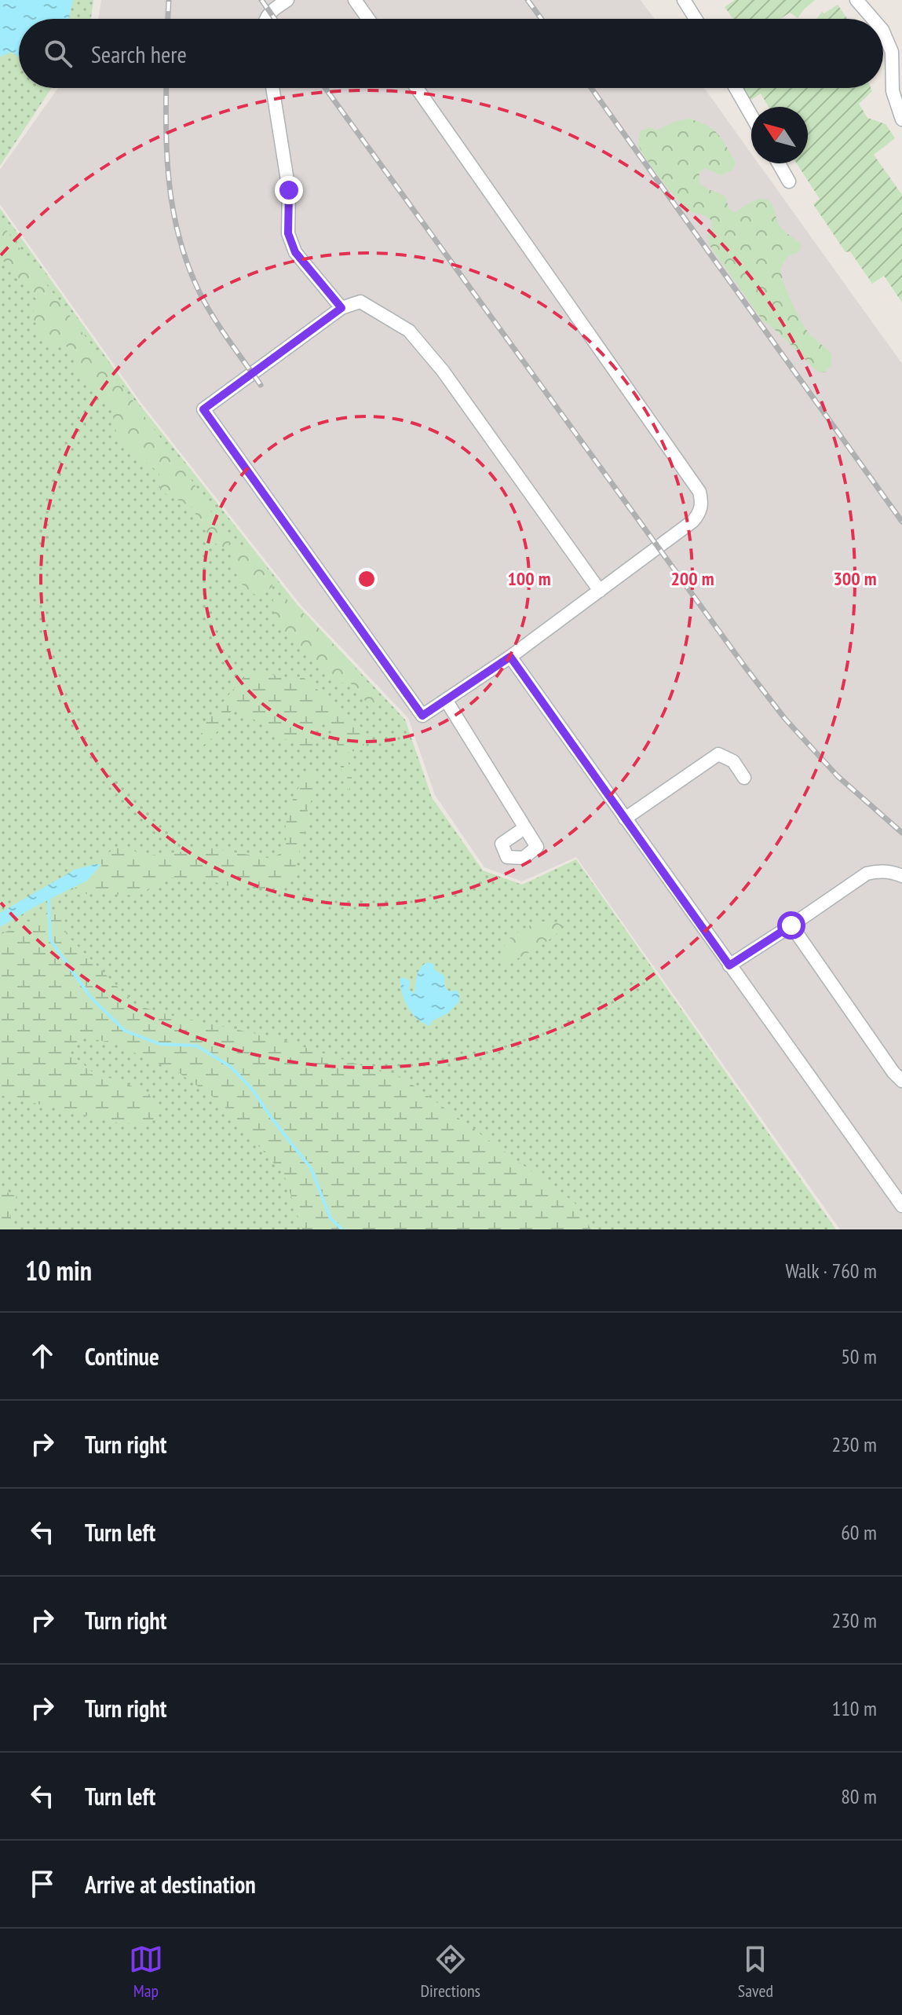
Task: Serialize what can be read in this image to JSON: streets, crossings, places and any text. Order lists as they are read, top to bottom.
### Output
{
  "north": "top left",
  "page": {
    "search": "Search here",
    "heading": ["10 min", "Walk · 760 m"],
    "list": [
      ["Continue", "50 m"],
      ["Turn right", "230 m"],
      ["Turn left", "60 m"],
      ["Turn right", "230 m"],
      ["Turn right", "110 m"],
      ["Turn left", "80 m"],
      "Arrive at destination"
    ],
    "nav": ["Map", "Directions", "Saved"]
  },
  "rings": ["100 m", "200 m", "300 m"]
}
